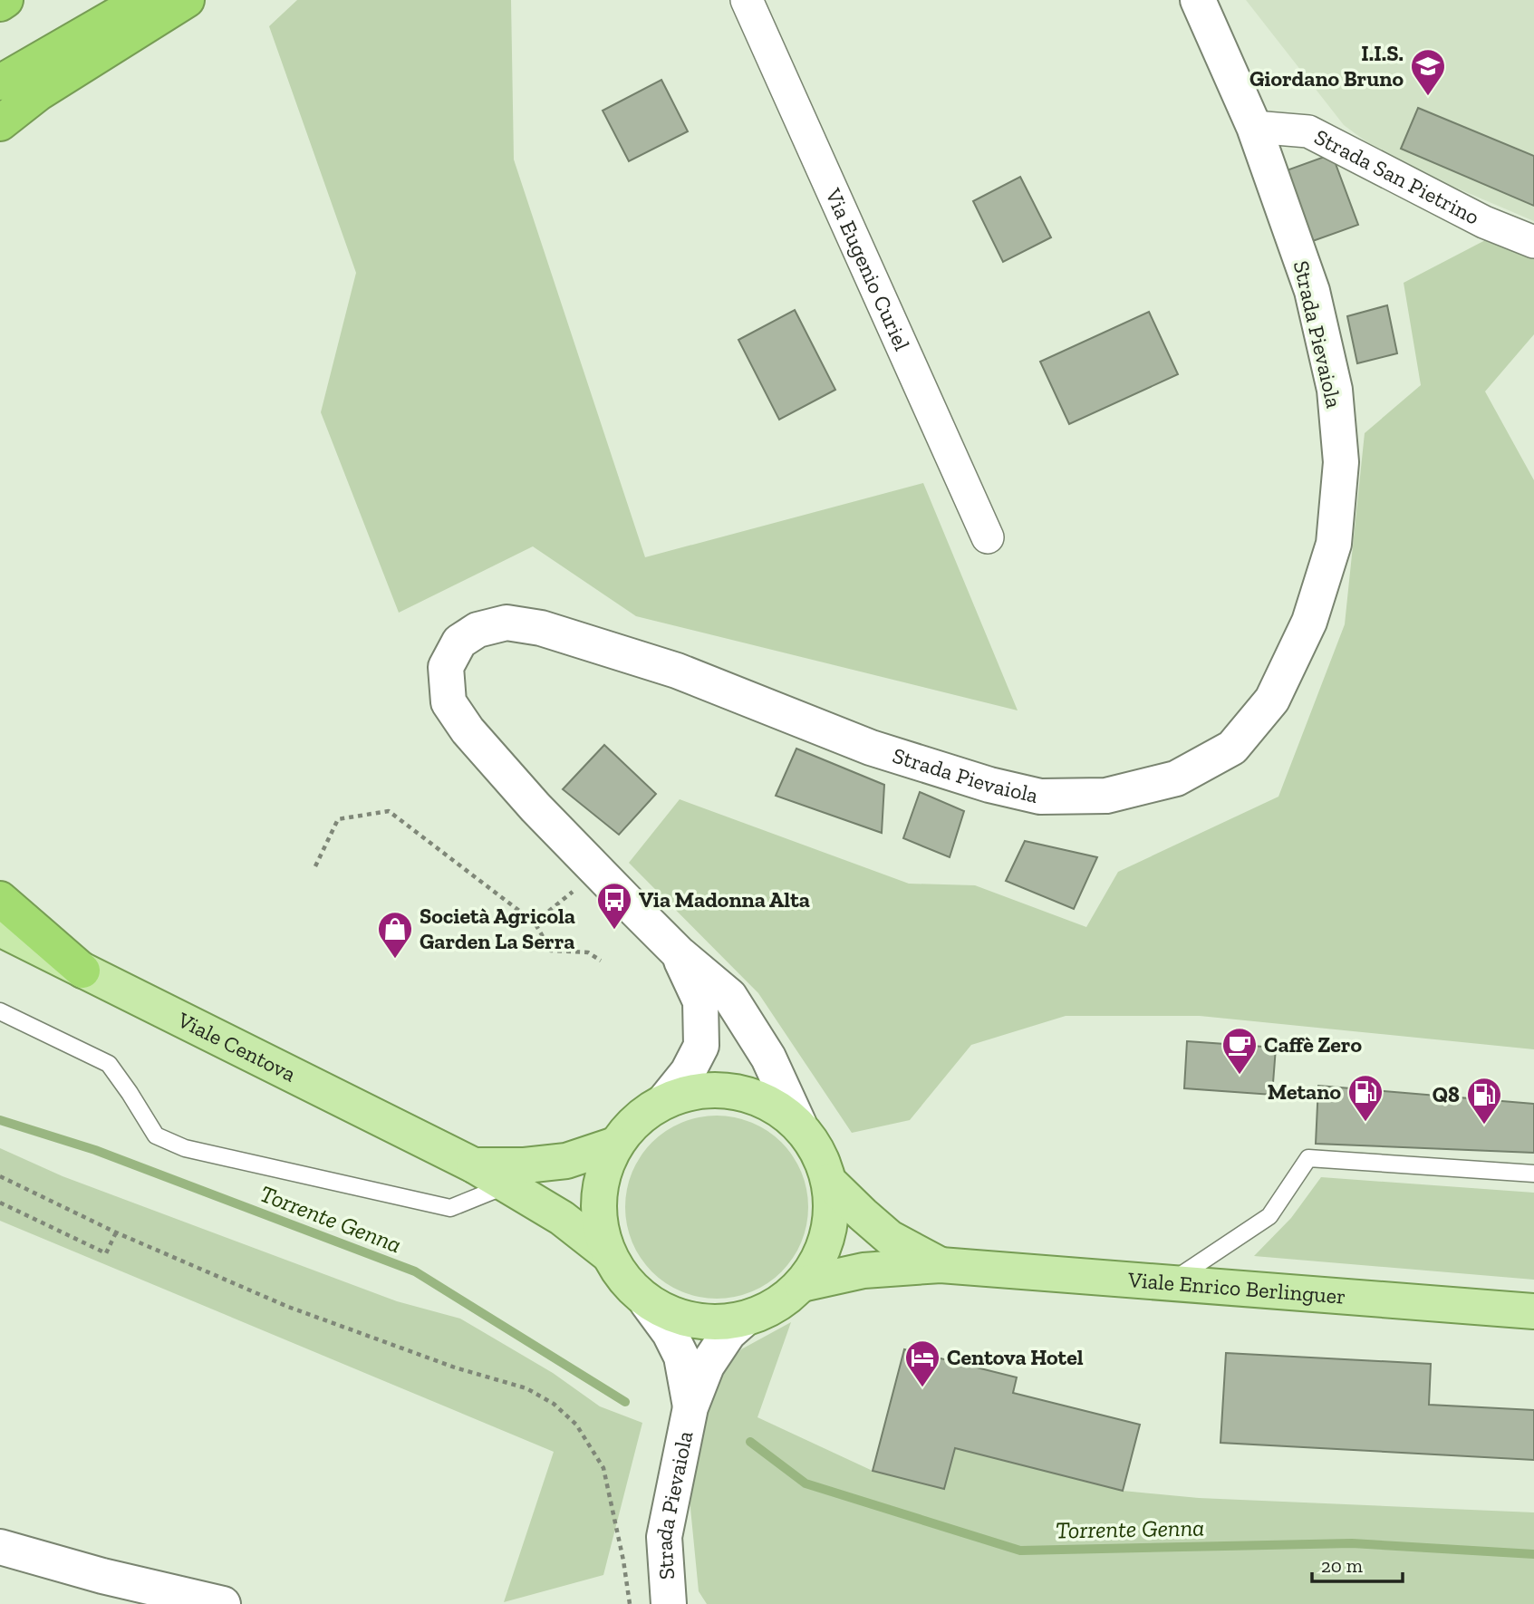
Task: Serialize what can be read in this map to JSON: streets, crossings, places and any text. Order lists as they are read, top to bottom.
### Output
{
  "streets": {
    "main road": ["Viale Centova", "Viale Enrico Berlinguer"],
    "street": ["Strada San Pietrino", "Via Eugenio Curiel", "Strada Pievaiola"]
  },
  "crossings": [
    ["Strada San Pietrino", "Strada Pievaiola"]
  ],
  "water": ["Torrente Genna"],
  "places": {
    "school or university": ["I.I.S. Giordano Bruno"],
    "bus stop": ["Via Madonna Alta"],
    "shop": ["Società Agricola Garden La Serra"],
    "cafe": ["Caffè Zero"],
    "fuel station": ["Metano", "Q8"],
    "hotel": ["Centova Hotel"]
  },
  "scale_bar": "20 m"
}
